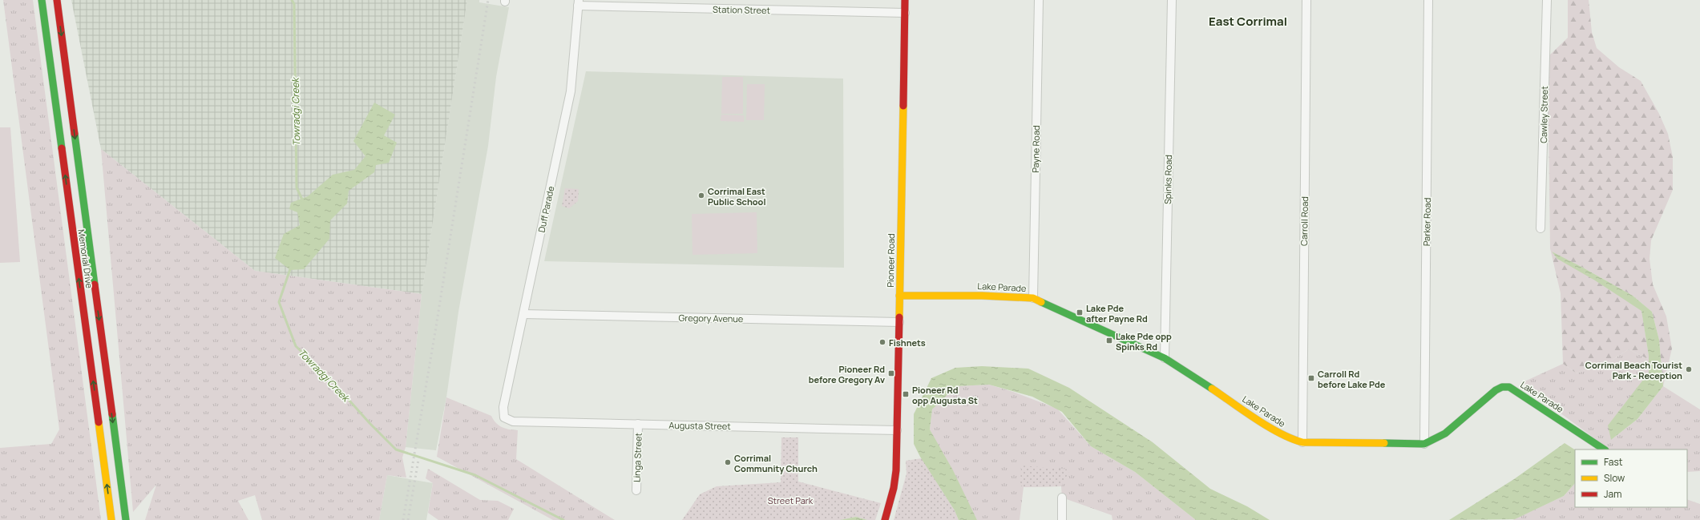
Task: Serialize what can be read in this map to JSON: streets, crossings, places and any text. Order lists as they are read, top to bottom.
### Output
{
  "streets": {
    "main road": ["Memorial Drive", "Pioneer Road", "Lake Parade"],
    "street": [
      "Station Street",
      "Cawley Street",
      "Payne Road",
      "Spinks Road",
      "Duff Parade",
      "Carroll Road",
      "Parker Road",
      "Gregory Avenue",
      "Augusta Street",
      "Linga Street"
    ]
  },
  "crossings": [
    ["Station Street", "Duff Parade"],
    ["Station Street", "Pioneer Road"],
    ["Payne Road", "Lake Parade"],
    ["Spinks Road", "Lake Parade"],
    ["Duff Parade", "Gregory Avenue"],
    ["Duff Parade", "Augusta Street"],
    ["Carroll Road", "Lake Parade"],
    ["Parker Road", "Lake Parade"],
    ["Pioneer Road", "Lake Parade"],
    ["Pioneer Road", "Gregory Avenue"],
    ["Pioneer Road", "Augusta Street"],
    ["Augusta Street", "Linga Street"]
  ],
  "districts": ["East Corrimal"],
  "water": ["Towradgi Creek"],
  "parks": ["Street Park"],
  "places": {
    "other": [
      "Corrimal East Public School",
      "Fishnets",
      "Corrimal Beach Tourist Park - Reception",
      "Corrimal Community Church"
    ],
    "transit": [
      "Lake Pde after Payne Rd",
      "Lake Pde opp Spinks Rd",
      "Pioneer Rd before Gregory Av",
      "Carroll Rd before Lake Pde",
      "Pioneer Rd opp Augusta St"
    ]
  },
  "legend": ["Fast", "Slow", "Jam"]
}
